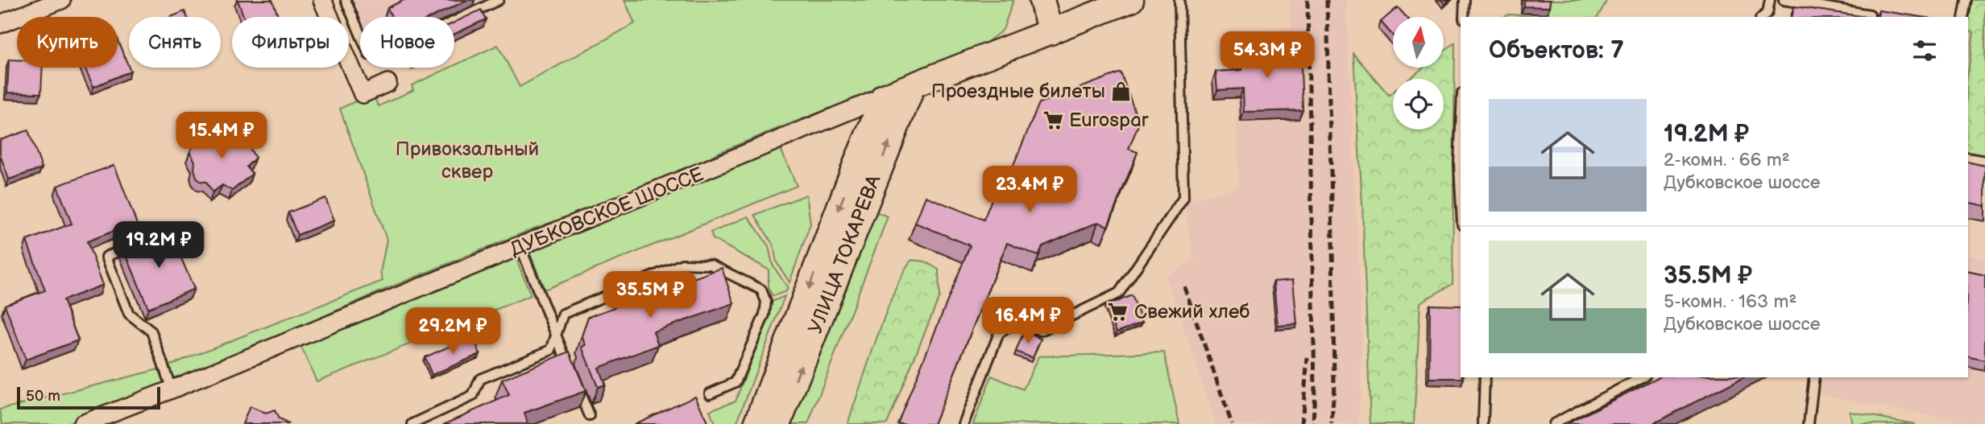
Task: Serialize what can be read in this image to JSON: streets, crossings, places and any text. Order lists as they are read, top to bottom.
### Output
{
  "streets": {
    "main road": ["ДУБКОВСКОЕ ШОССЕ", "УЛИЦА ТОКАРЕВА"]
  },
  "crossings": [
    ["ДУБКОВСКОЕ ШОССЕ", "УЛИЦА ТОКАРЕВА"]
  ],
  "parks": ["Привокзальный сквер"],
  "places": {
    "shop": ["Проездные билеты"],
    "supermarket": ["Eurospar", "Свежий хлеб"]
  },
  "scale_bar": "50 m",
  "north": "top",
  "page": {
    "chip": [
      "Купить",
      "Снять",
      "Фильтры",
      "Новое"
    ],
    "heading": "Объектов: 7",
    "price": [
      "54.3M ₽",
      "15.4M ₽",
      "23.4M ₽",
      "19.2M ₽",
      "35.5M ₽",
      "16.4M ₽",
      "29.2M ₽"
    ],
    "list": [
      {
        "name": "19.2M ₽",
        "note": "2-комн. · 66 m² · Дубковское шоссе"
      },
      {
        "name": "35.5M ₽",
        "note": "5-комн. · 163 m² · Дубковское шоссе"
      }
    ],
    "scale": "50 m"
  }
}
